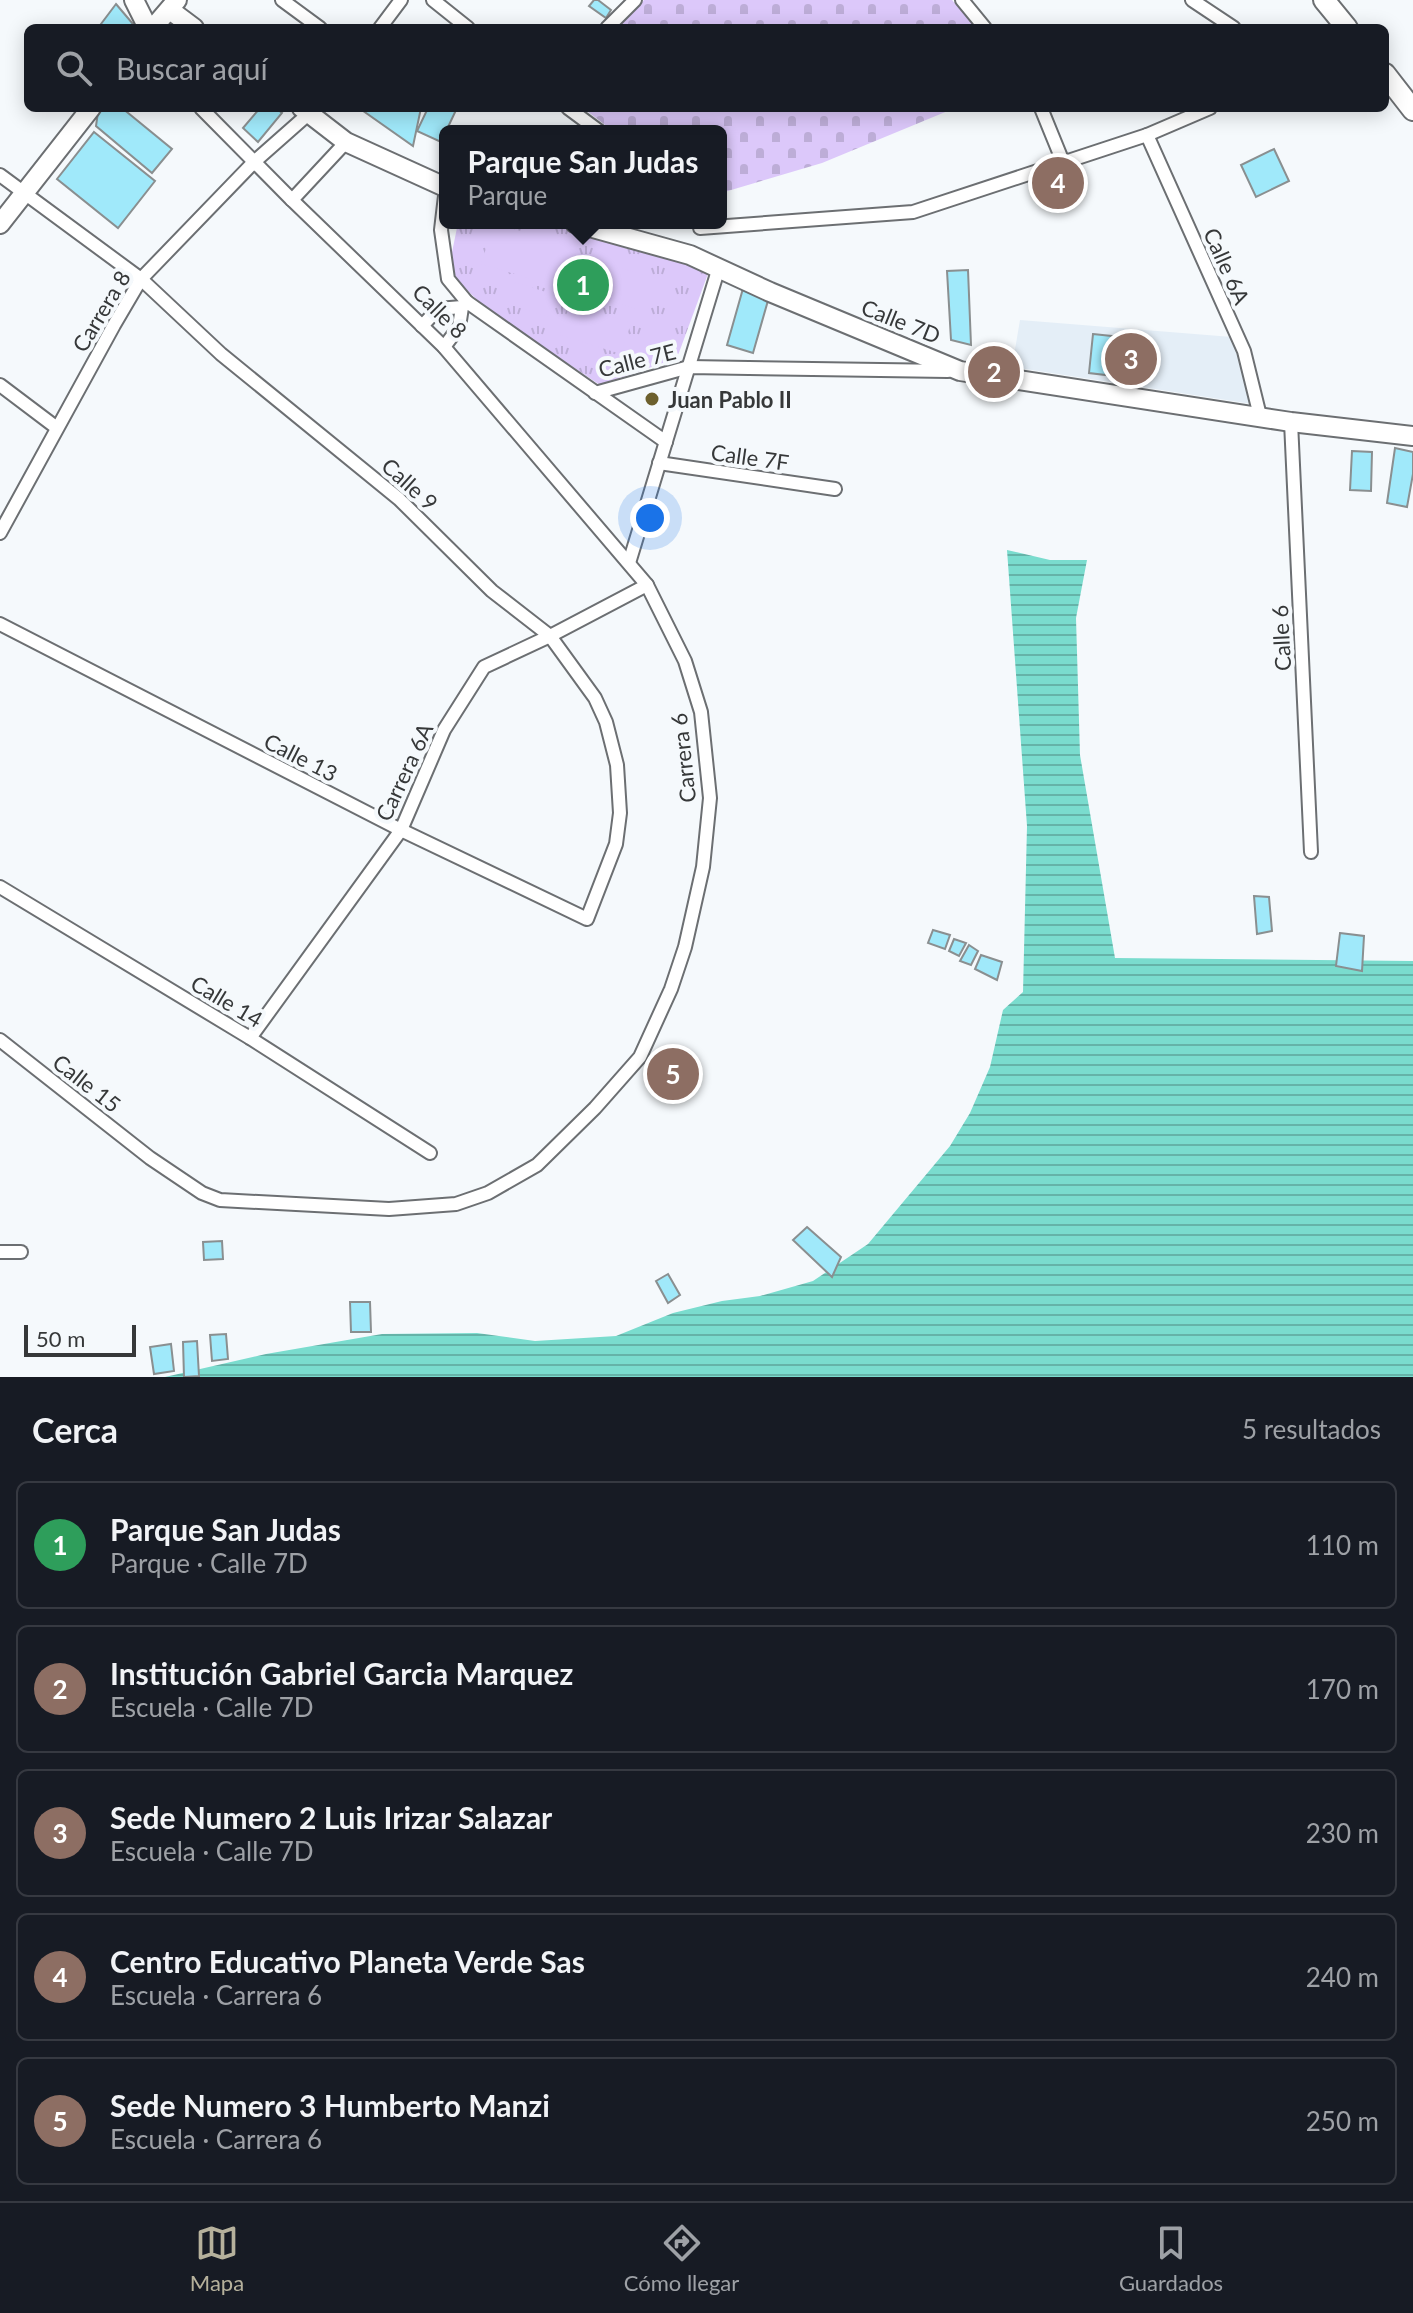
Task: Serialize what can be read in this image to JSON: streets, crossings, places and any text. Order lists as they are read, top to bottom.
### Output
{
  "streets": {
    "main road": ["Calle 7D"],
    "street": [
      "Calle 6A",
      "Carrera 8",
      "Calle 8",
      "Calle 7E",
      "Calle 7F",
      "Calle 9",
      "Calle 6",
      "Calle 13",
      "Carrera 6",
      "Carrera 6A",
      "Calle 14",
      "Calle 15"
    ]
  },
  "crossings": [
    ["Calle 6A", "Calle 7D"],
    ["Carrera 8", "Calle 8"],
    ["Carrera 8", "Calle 9"],
    ["Calle 8", "Carrera 6"],
    ["Calle 7D", "Calle 7E"],
    ["Calle 7D", "Calle 6"],
    ["Calle 9", "Calle 13"],
    ["Calle 9", "Carrera 6A"],
    ["Calle 13", "Carrera 6A"],
    ["Carrera 6", "Carrera 6A"],
    ["Carrera 6", "Calle 15"],
    ["Carrera 6A", "Calle 14"]
  ],
  "places": ["Juan Pablo II"],
  "scale_bar": "50 m",
  "page": {
    "search": "Buscar aquí",
    "popup": ["Parque San Judas", "Parque"],
    "pins": [
      "4",
      "1",
      "3",
      "2",
      "5"
    ],
    "scale": "50 m",
    "heading": ["Cerca", "5 resultados"],
    "list": [
      {
        "mark": "1",
        "name": "Parque San Judas",
        "note": "Parque · Calle 7D",
        "value": "110 m"
      },
      {
        "mark": "2",
        "name": "Institución Gabriel Garcia Marquez",
        "note": "Escuela · Calle 7D",
        "value": "170 m"
      },
      {
        "mark": "3",
        "name": "Sede Numero 2 Luis Irizar Salazar",
        "note": "Escuela · Calle 7D",
        "value": "230 m"
      },
      {
        "mark": "4",
        "name": "Centro Educativo Planeta Verde Sas",
        "note": "Escuela · Carrera 6",
        "value": "240 m"
      },
      {
        "mark": "5",
        "name": "Sede Numero 3 Humberto Manzi",
        "note": "Escuela · Carrera 6",
        "value": "250 m"
      }
    ],
    "nav": ["Mapa", "Cómo llegar", "Guardados"]
  }
}
